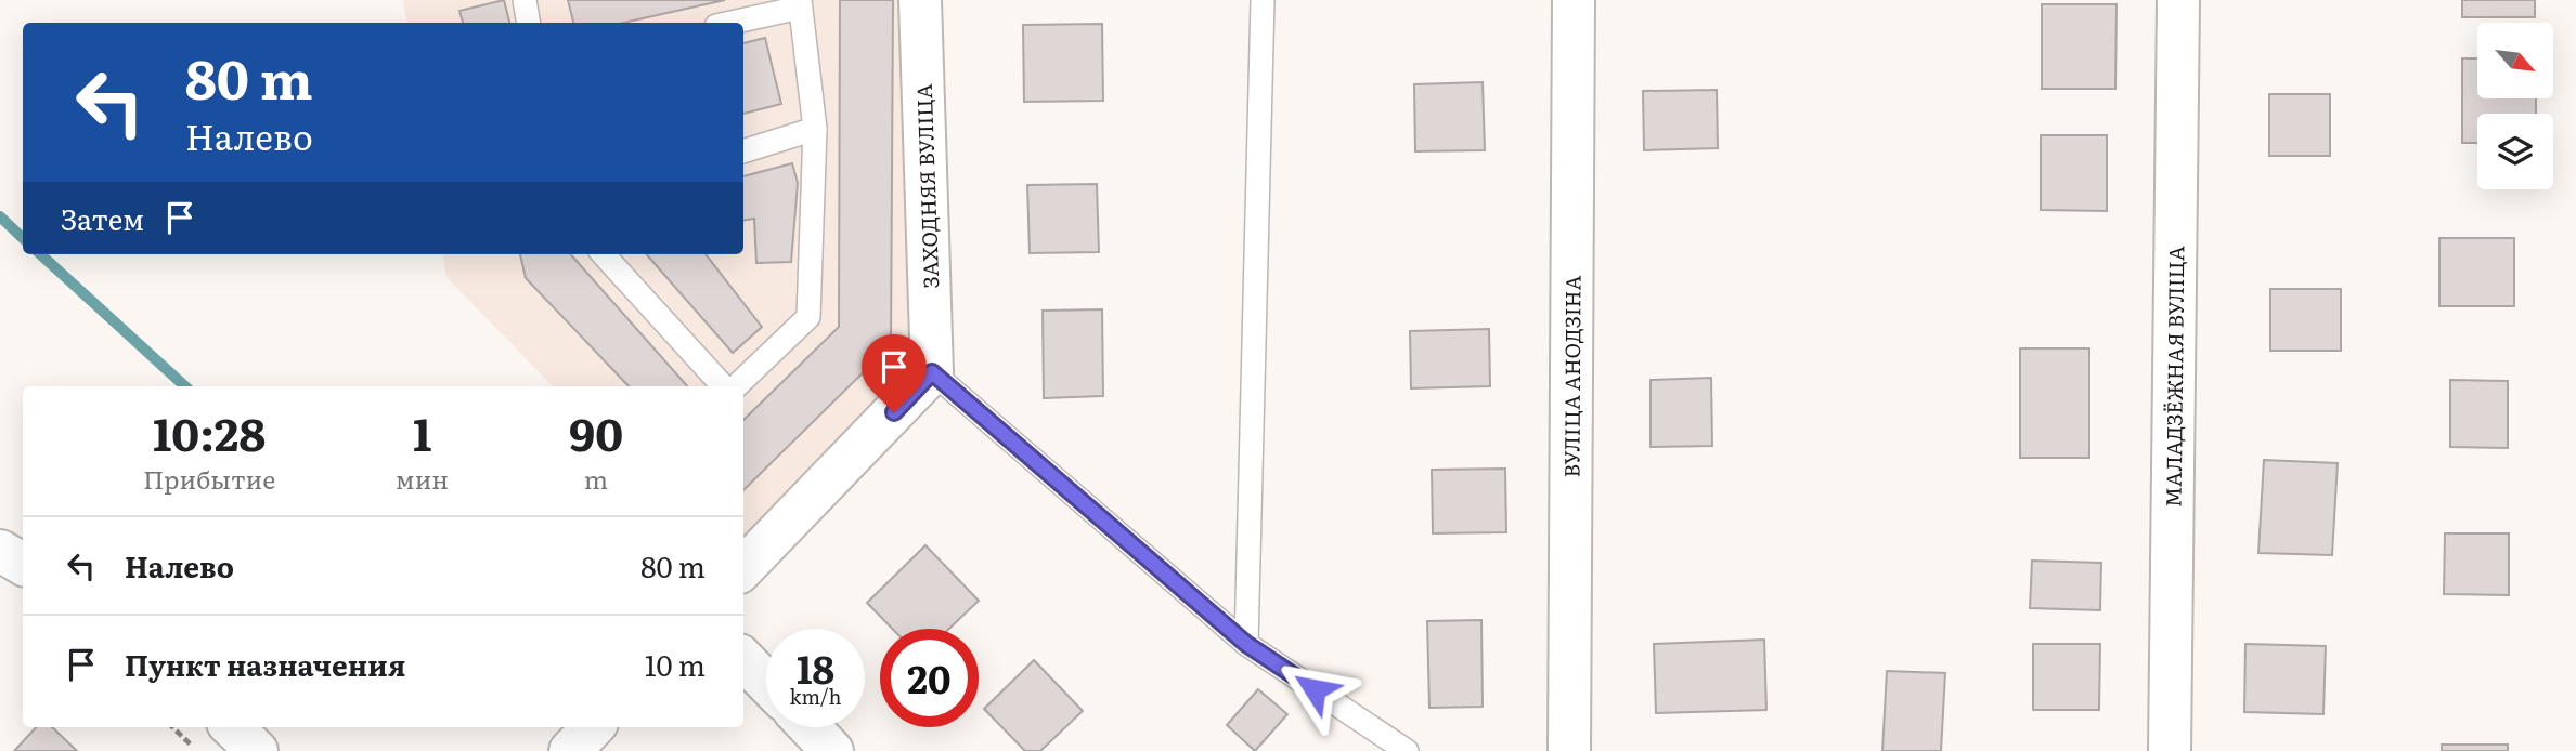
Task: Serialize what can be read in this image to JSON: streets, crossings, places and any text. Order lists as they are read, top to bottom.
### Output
{
  "streets": {
    "street": ["ЗАХОДНЯЯ ВУЛІЦА", "ВУЛІЦА АНОДЗІНА", "МАЛАДЗЁЖНАЯ ВУЛІЦА"]
  },
  "north": "bottom right",
  "page": {
    "turn": ["80 m", "Налево"],
    "then": "Затем",
    "eta": [
      "10:28",
      "Прибытие",
      "1",
      "мин",
      "90",
      "m"
    ],
    "list": [
      {
        "name": "Налево",
        "value": "80 m"
      },
      {
        "name": "Пункт назначения",
        "value": "10 m"
      }
    ],
    "speed": "18 km/h",
    "limit": "20"
  }
}
